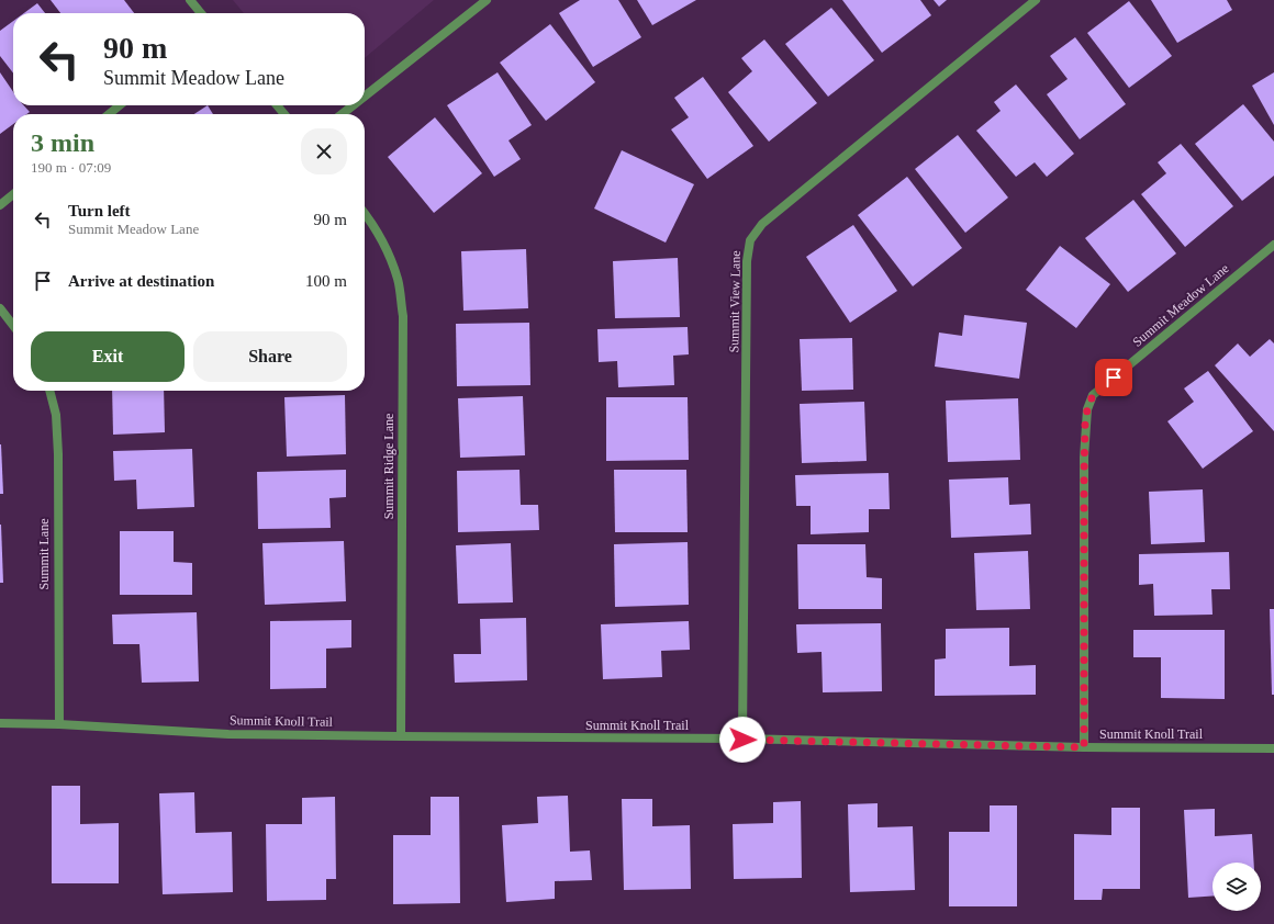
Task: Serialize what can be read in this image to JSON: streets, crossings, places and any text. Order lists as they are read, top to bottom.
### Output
{
  "streets": {
    "street": [
      "Summit View Lane",
      "Summit Meadow Lane",
      "Summit Ridge Lane",
      "Summit Lane",
      "Summit Knoll Trail"
    ]
  },
  "crossings": [
    ["Summit View Lane", "Summit Knoll Trail"],
    ["Summit Meadow Lane", "Summit Knoll Trail"],
    ["Summit Ridge Lane", "Summit Knoll Trail"],
    ["Summit Lane", "Summit Knoll Trail"]
  ],
  "page": {
    "turn": ["90 m", "Summit Meadow Lane"],
    "heading": ["3 min", "190 m · 07:09"],
    "list": [
      {
        "name": "Turn left",
        "note": "Summit Meadow Lane",
        "value": "90 m"
      },
      {
        "name": "Arrive at destination",
        "value": "100 m"
      }
    ],
    "buttons": ["Exit", "Share"]
  }
}
